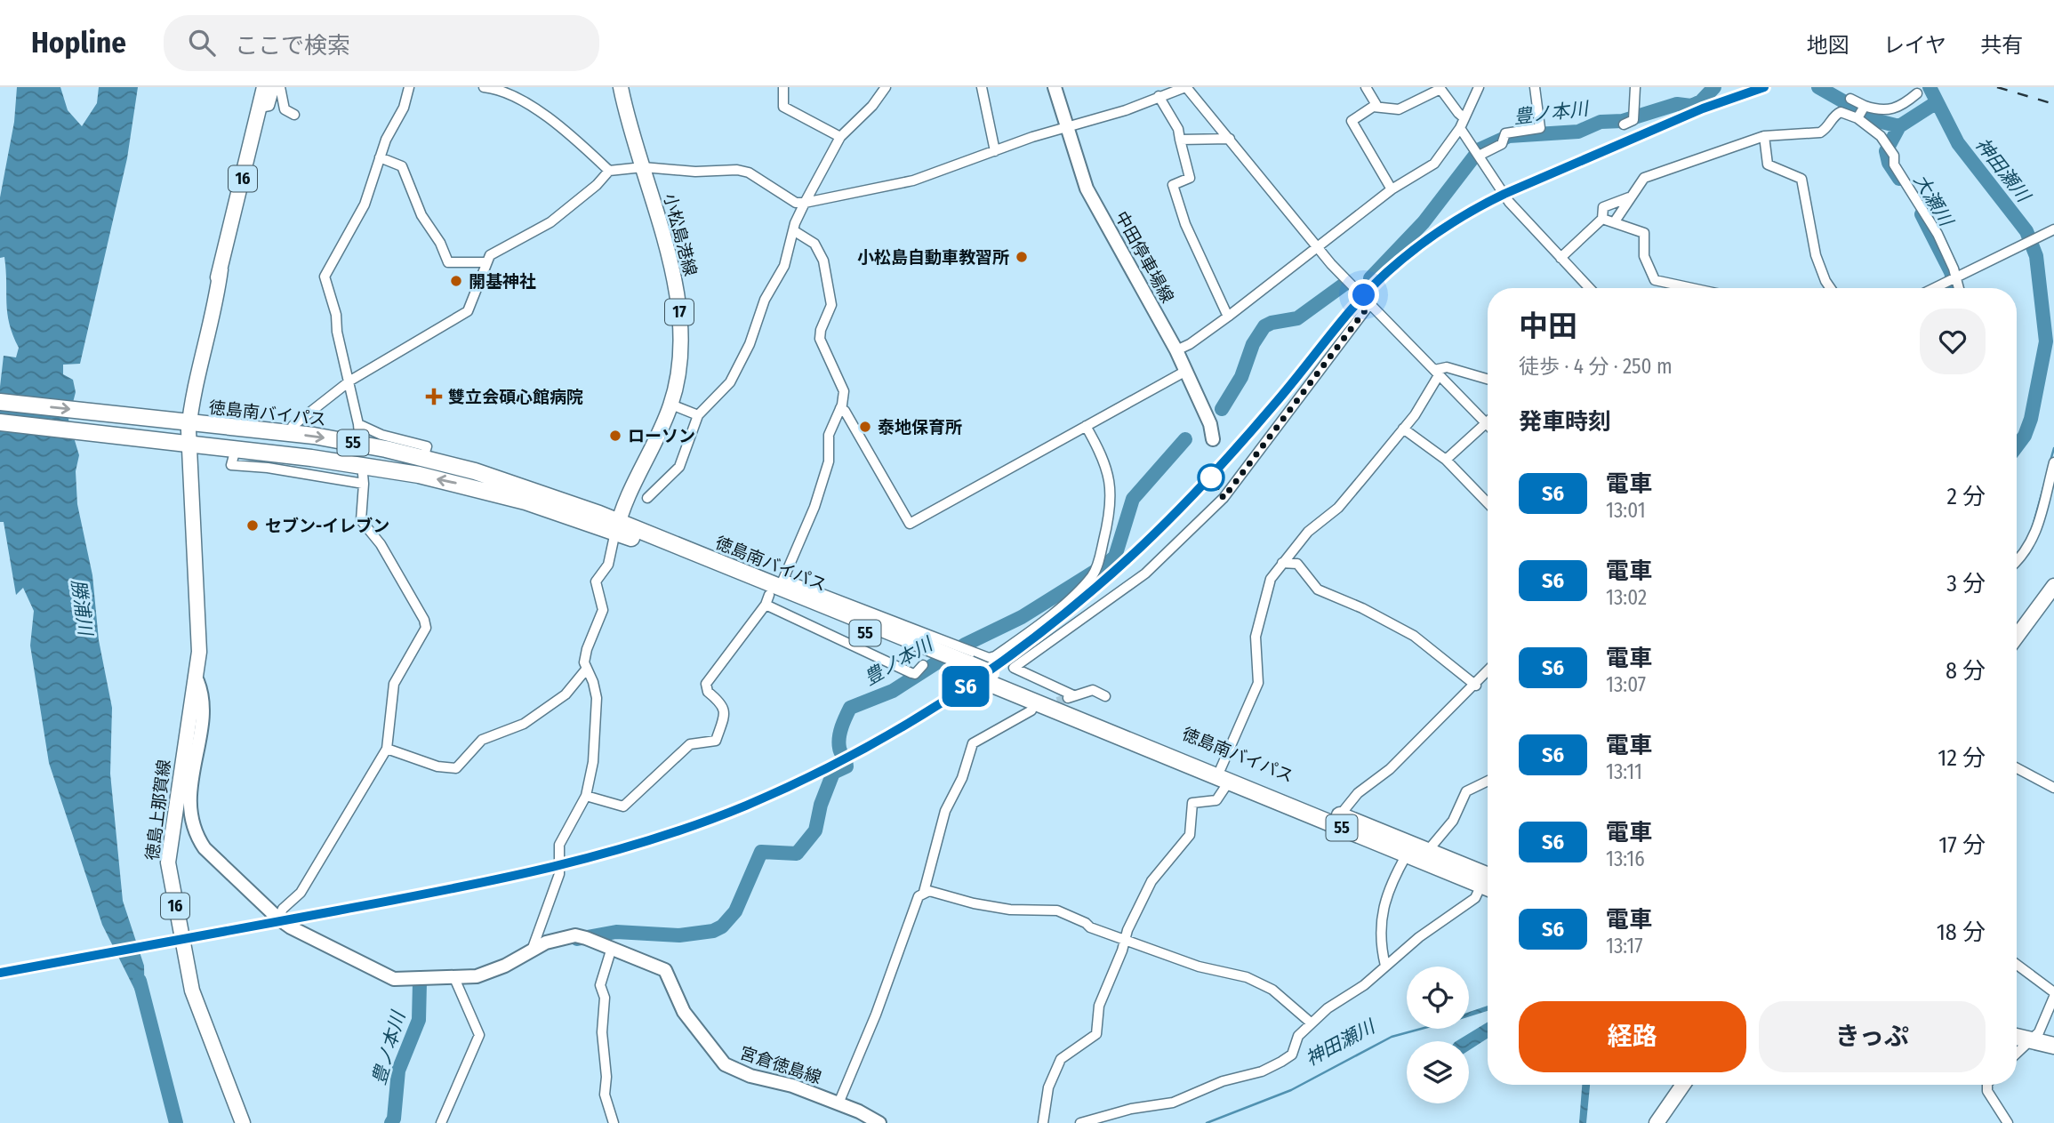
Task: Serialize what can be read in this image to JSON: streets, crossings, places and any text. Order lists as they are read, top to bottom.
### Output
{
  "streets": {
    "highway": ["徳島南バイパス", "55"],
    "main road": [
      "16",
      "小松島港線",
      "中田停車場線",
      "17",
      "徳島上那賀線",
      "宮倉徳島線"
    ]
  },
  "crossings": [
    ["小松島港線", "徳島南バイパス"],
    ["徳島南バイパス", "徳島上那賀線"],
    ["徳島上那賀線", "宮倉徳島線"]
  ],
  "water": [
    "豊ノ本川",
    "神田瀬川",
    "大瀬川",
    "勝浦川"
  ],
  "places": {
    "other": [
      "小松島自動車教習所",
      "開基神社",
      "泰地保育所",
      "ローソン",
      "セブン-イレブン"
    ],
    "health": ["雙立会碩心館病院"]
  },
  "page": {
    "header": "Hopline",
    "search": "ここで検索",
    "nav": ["地図", "レイヤ", "共有"],
    "on_map": "S6",
    "heading": [
      ["中田", "徒歩 · 4 分 · 250 m"],
      "発車時刻"
    ],
    "list": [
      {
        "mark": "S6",
        "name": "電車",
        "note": "13:01",
        "value": "2 分"
      },
      {
        "mark": "S6",
        "name": "電車",
        "note": "13:02",
        "value": "3 分"
      },
      {
        "mark": "S6",
        "name": "電車",
        "note": "13:07",
        "value": "8 分"
      },
      {
        "mark": "S6",
        "name": "電車",
        "note": "13:11",
        "value": "12 分"
      },
      {
        "mark": "S6",
        "name": "電車",
        "note": "13:16",
        "value": "17 分"
      },
      {
        "mark": "S6",
        "name": "電車",
        "note": "13:17",
        "value": "18 分"
      }
    ],
    "buttons": ["経路", "きっぷ"]
  }
}
